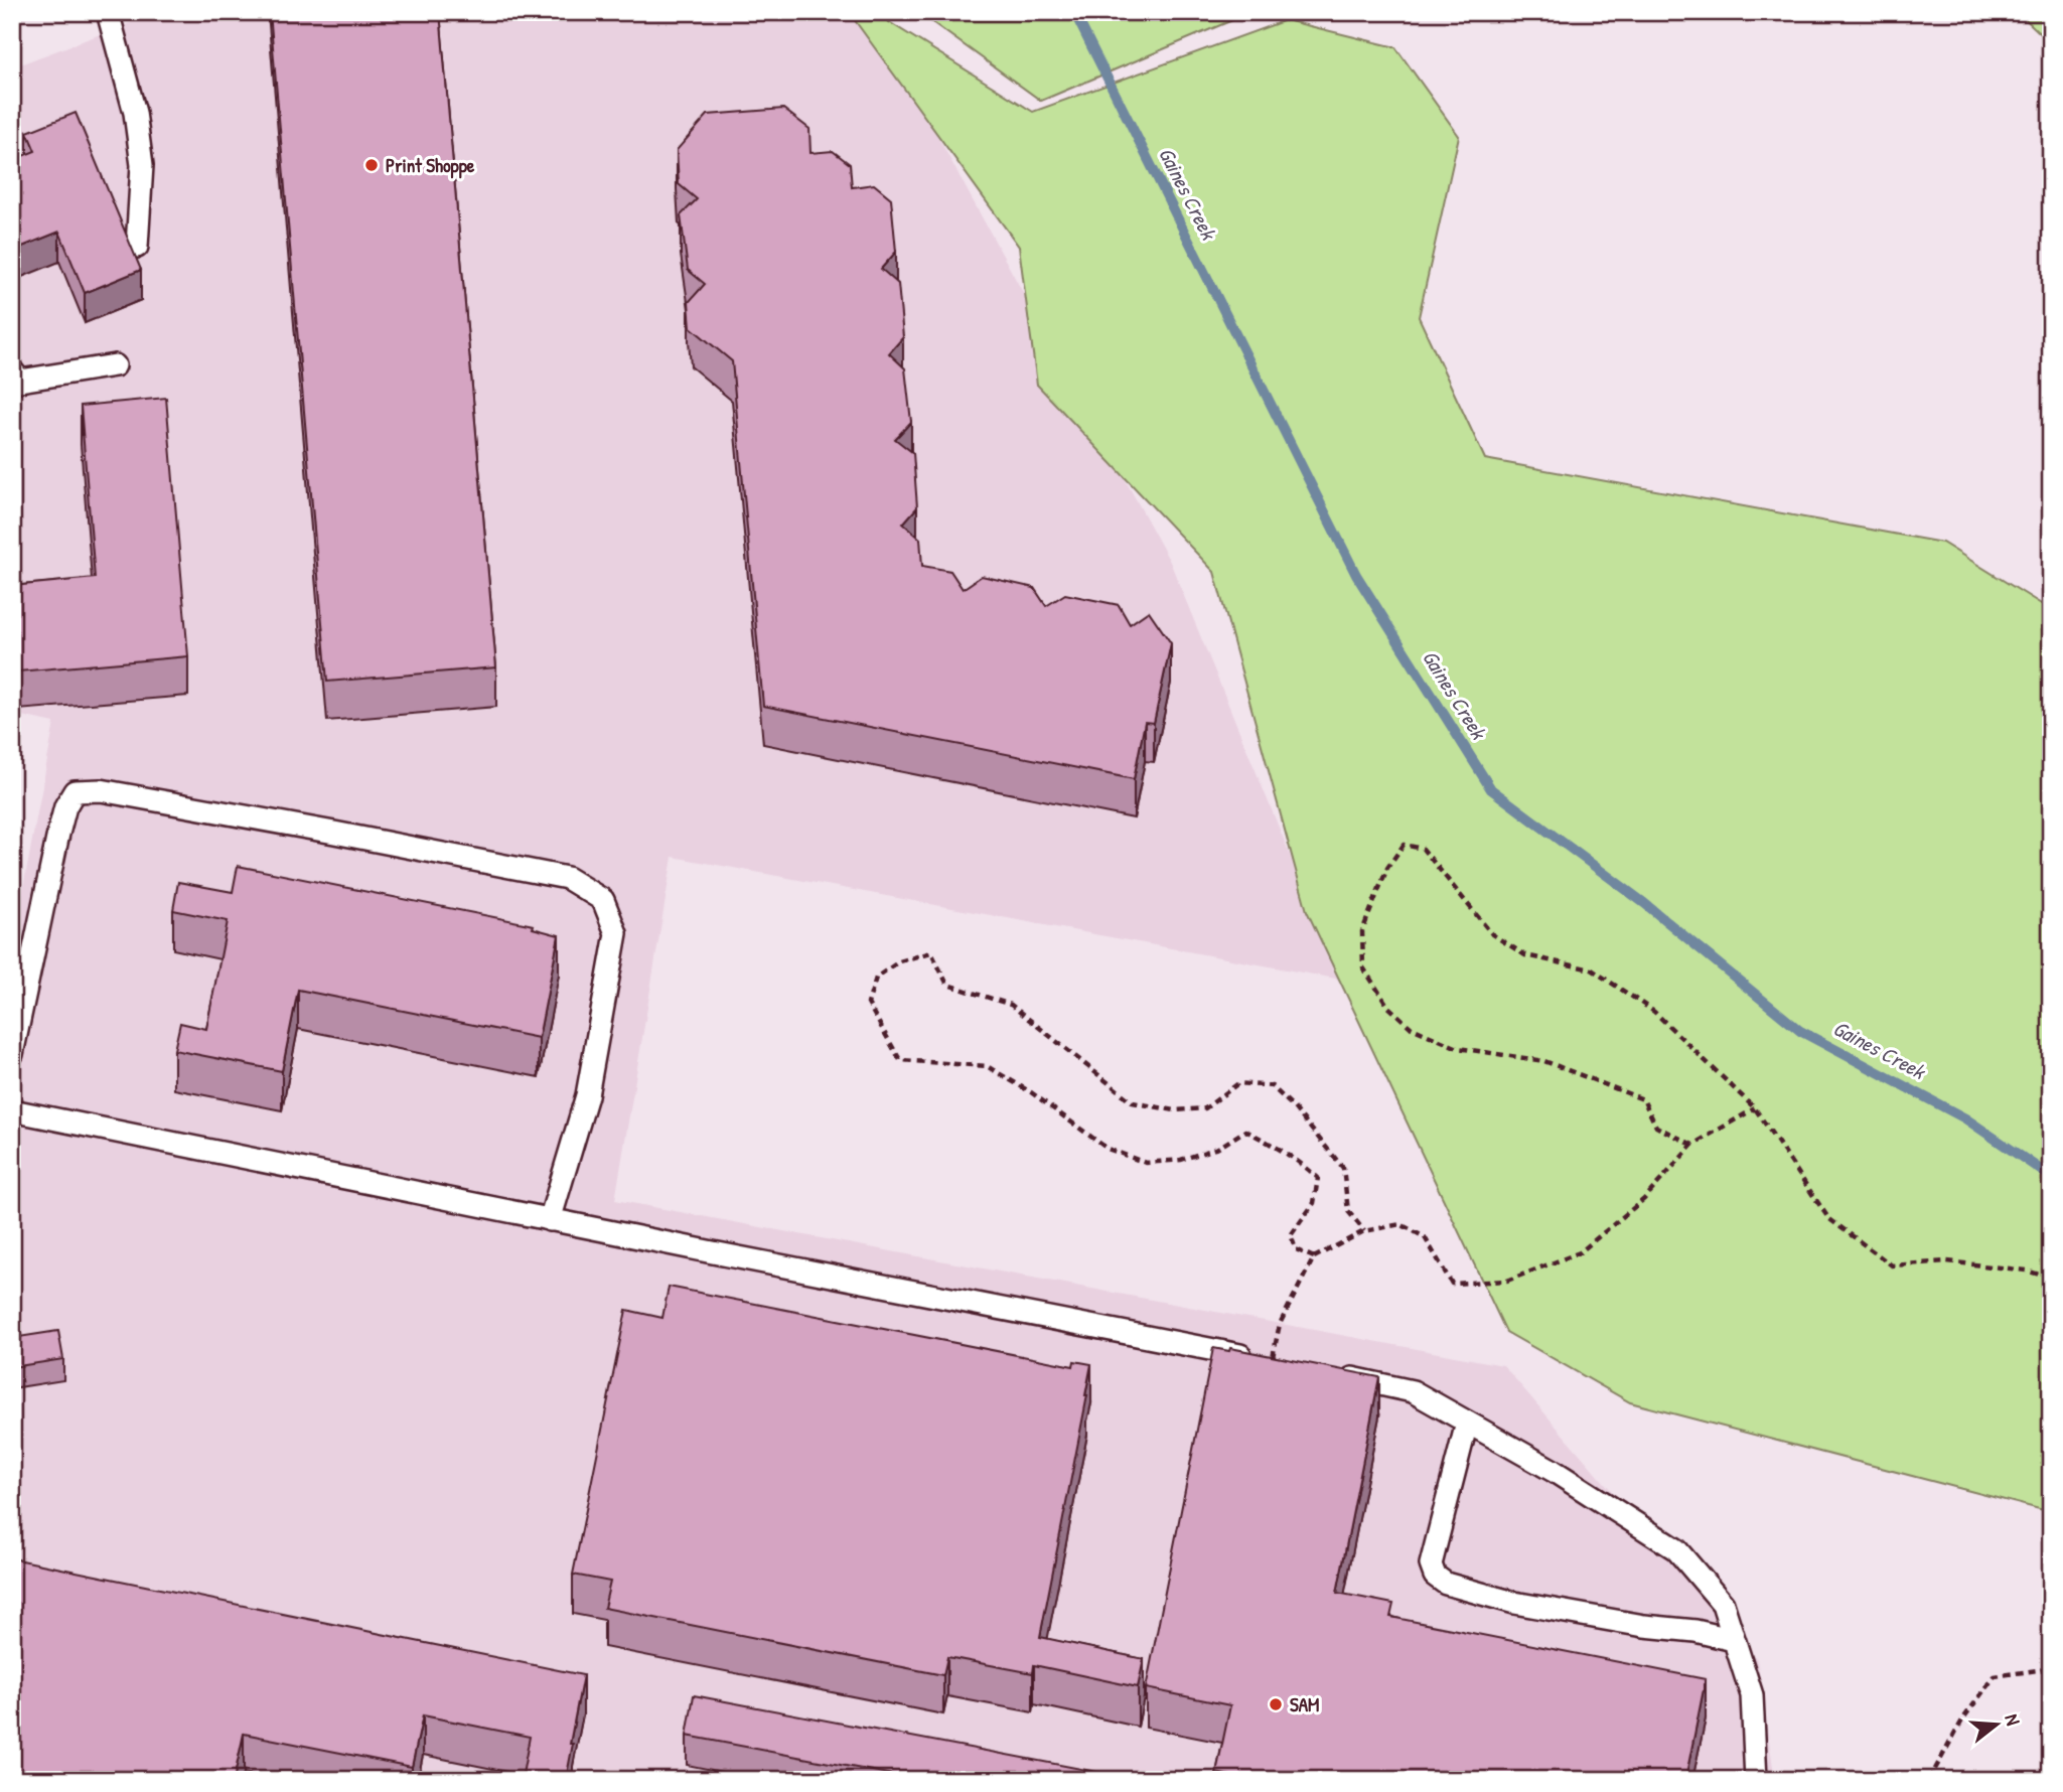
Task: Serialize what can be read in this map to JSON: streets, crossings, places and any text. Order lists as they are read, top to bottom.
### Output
{
  "water": ["Gaines Creek"],
  "places": ["Print Shoppe", "SAM"],
  "north": "right"
}
